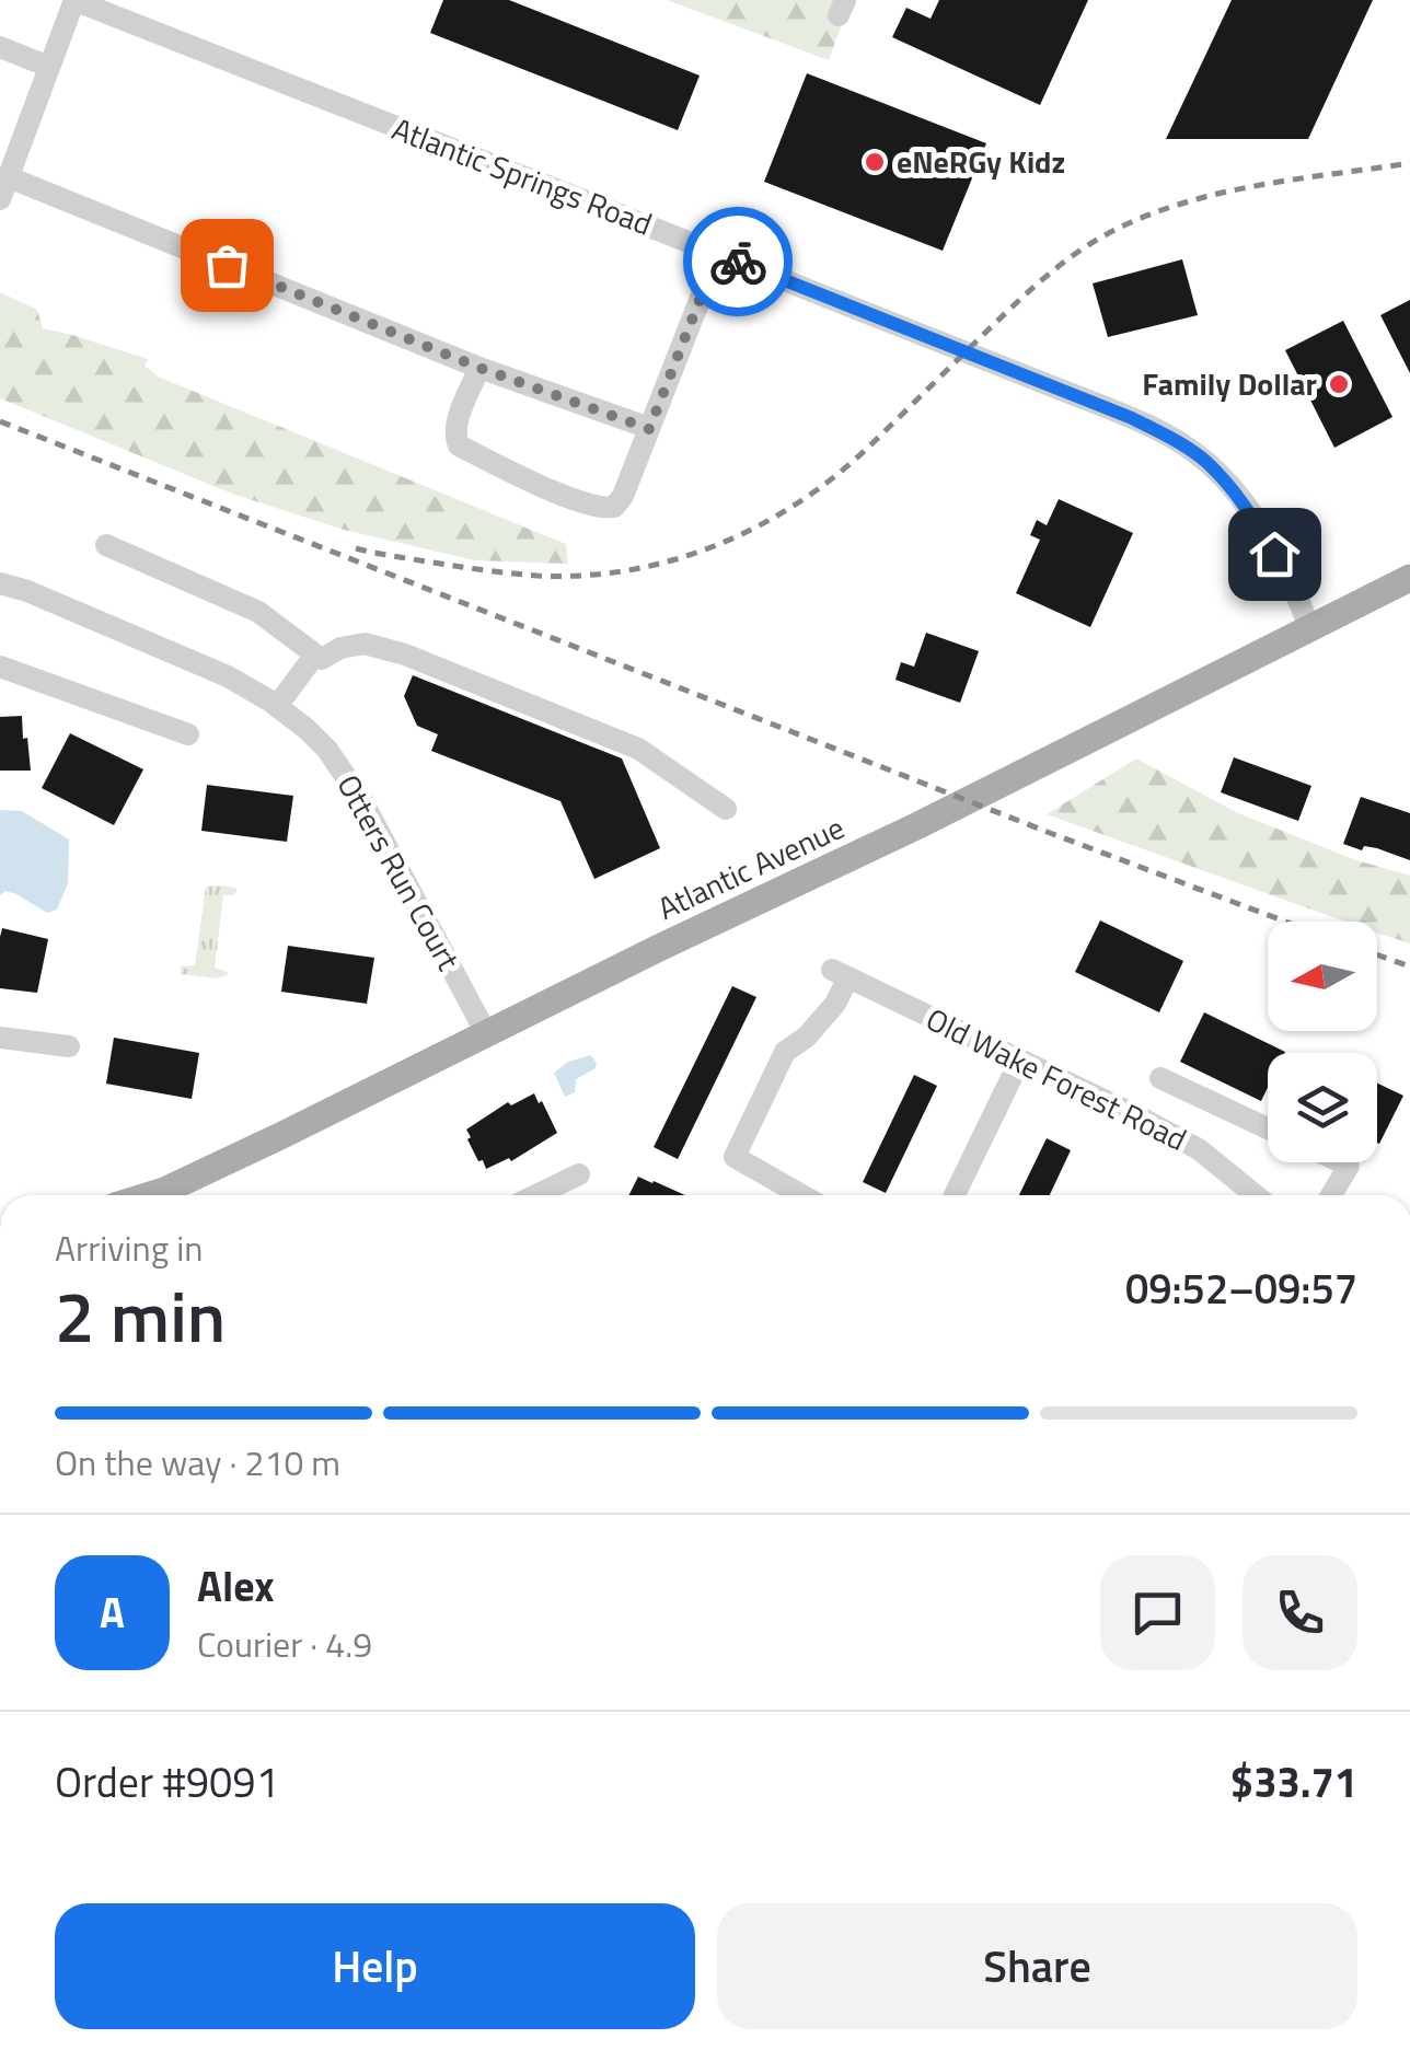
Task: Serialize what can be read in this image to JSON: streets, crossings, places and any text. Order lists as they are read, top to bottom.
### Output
{
  "streets": {
    "main road": ["Atlantic Avenue"],
    "street": ["Atlantic Springs Road", "Otters Run Court", "Old Wake Forest Road"]
  },
  "crossings": [
    ["Atlantic Springs Road", "Atlantic Avenue"],
    ["Atlantic Avenue", "Otters Run Court"]
  ],
  "places": ["eNeRGy Kidz", "Family Dollar"],
  "north": "left",
  "page": {
    "heading": ["2 min", "Arriving in", "09:52–09:57"],
    "panel": [
      "Alex",
      "Courier · 4.9",
      "Order #9091",
      "$33.71"
    ],
    "bar": "On the way · 210 m",
    "round": "A",
    "buttons": ["Help", "Share"]
  }
}
